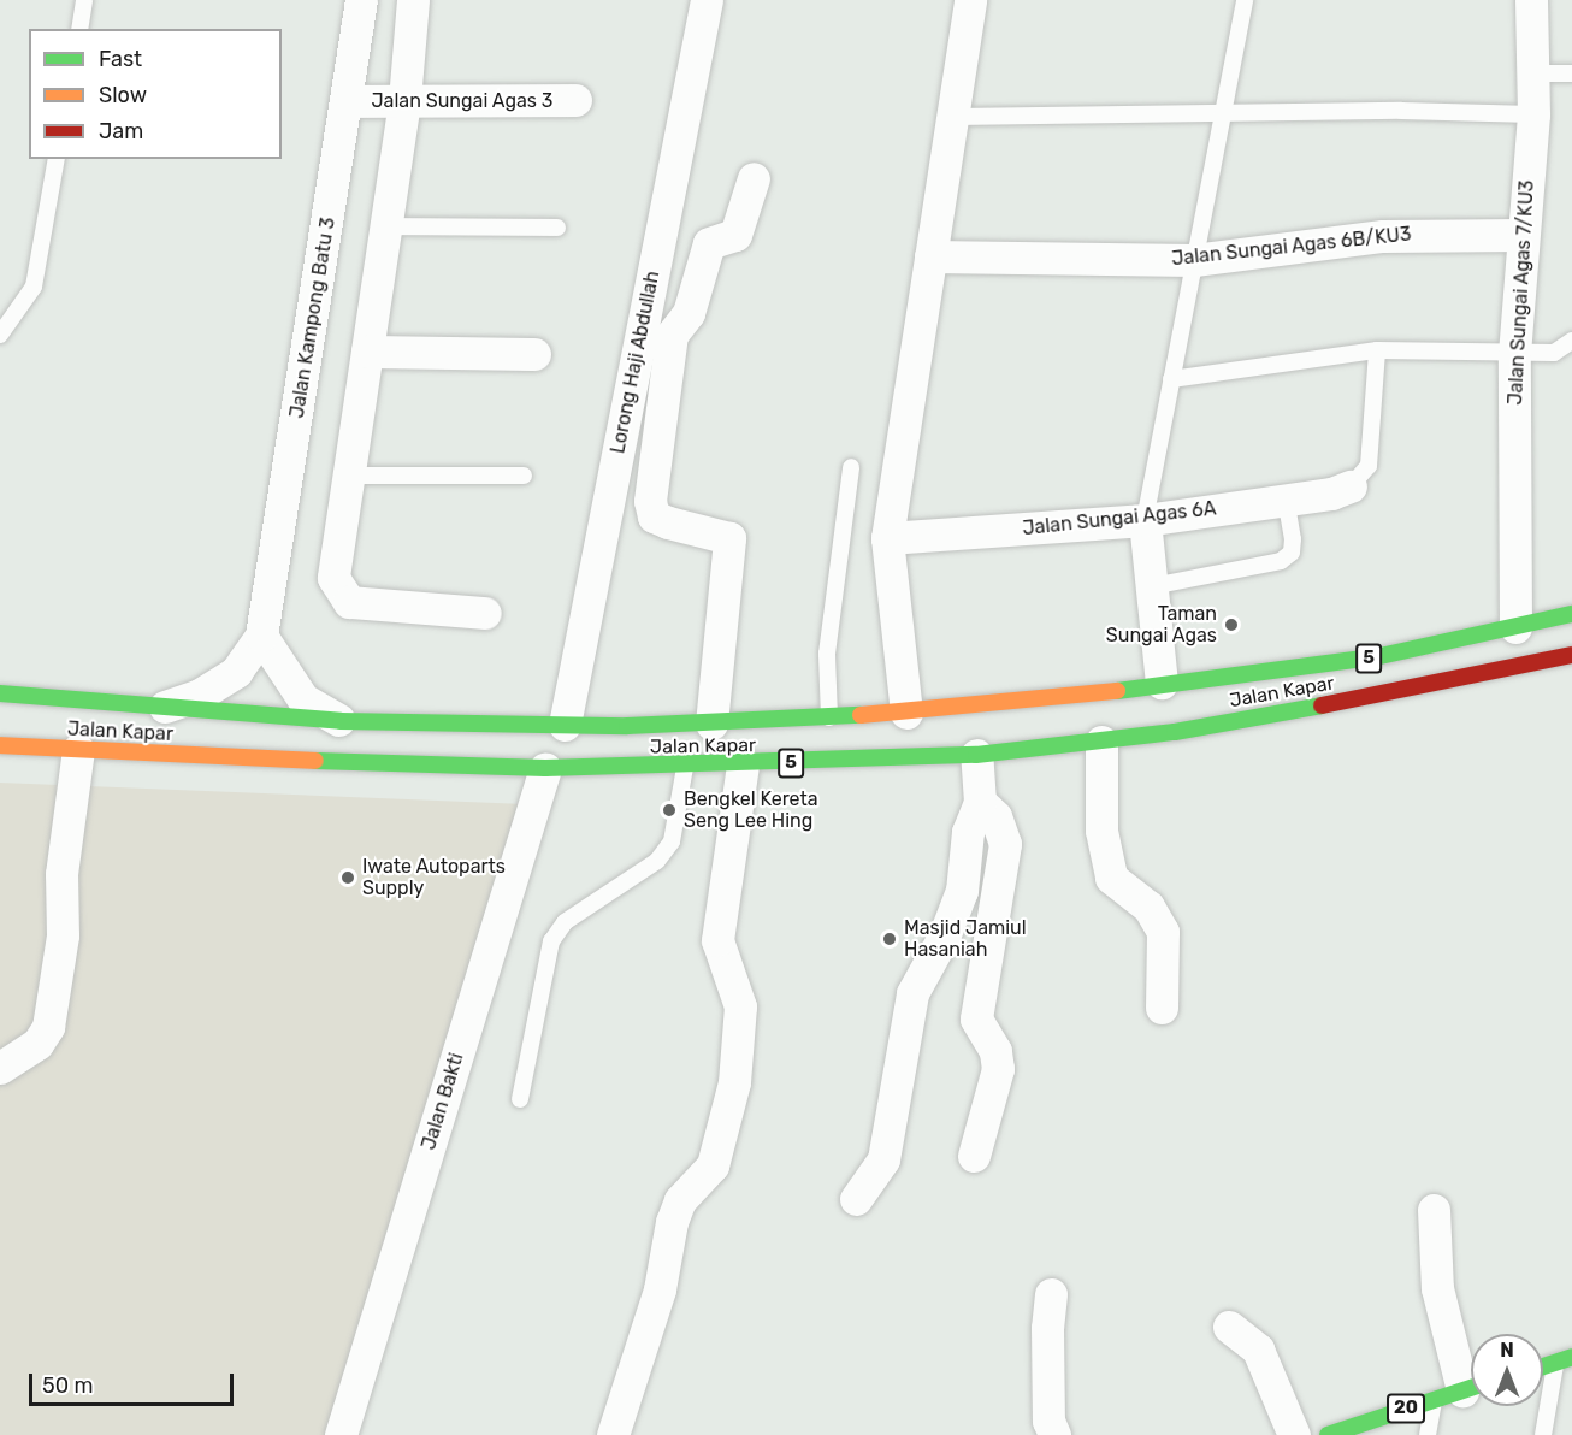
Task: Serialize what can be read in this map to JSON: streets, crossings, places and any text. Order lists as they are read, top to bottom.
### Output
{
  "streets": {
    "highway": ["5", "Jalan Kapar", "20"],
    "street": [
      "Jalan Sungai Agas 3",
      "Jalan Sungai Agas 6B/KU3",
      "Jalan Sungai Agas 7/KU3",
      "Jalan Kampong Batu 3",
      "Lorong Haji Abdullah",
      "Jalan Sungai Agas 6A",
      "Jalan Bakti"
    ]
  },
  "crossings": [
    ["Jalan Sungai Agas 3", "Jalan Kampong Batu 3"],
    ["Jalan Sungai Agas 6B/KU3", "Jalan Sungai Agas 7/KU3"],
    ["Jalan Sungai Agas 7/KU3", "Jalan Kapar"],
    ["Lorong Haji Abdullah", "Jalan Kapar"],
    ["Jalan Kapar", "Jalan Bakti"]
  ],
  "places": [
    "Taman Sungai Agas",
    "Bengkel Kereta Seng Lee Hing",
    "Iwate Autoparts Supply",
    "Masjid Jamiul Hasaniah"
  ],
  "legend": ["Fast", "Slow", "Jam"],
  "scale_bar": "50 m",
  "north": "top"
}
